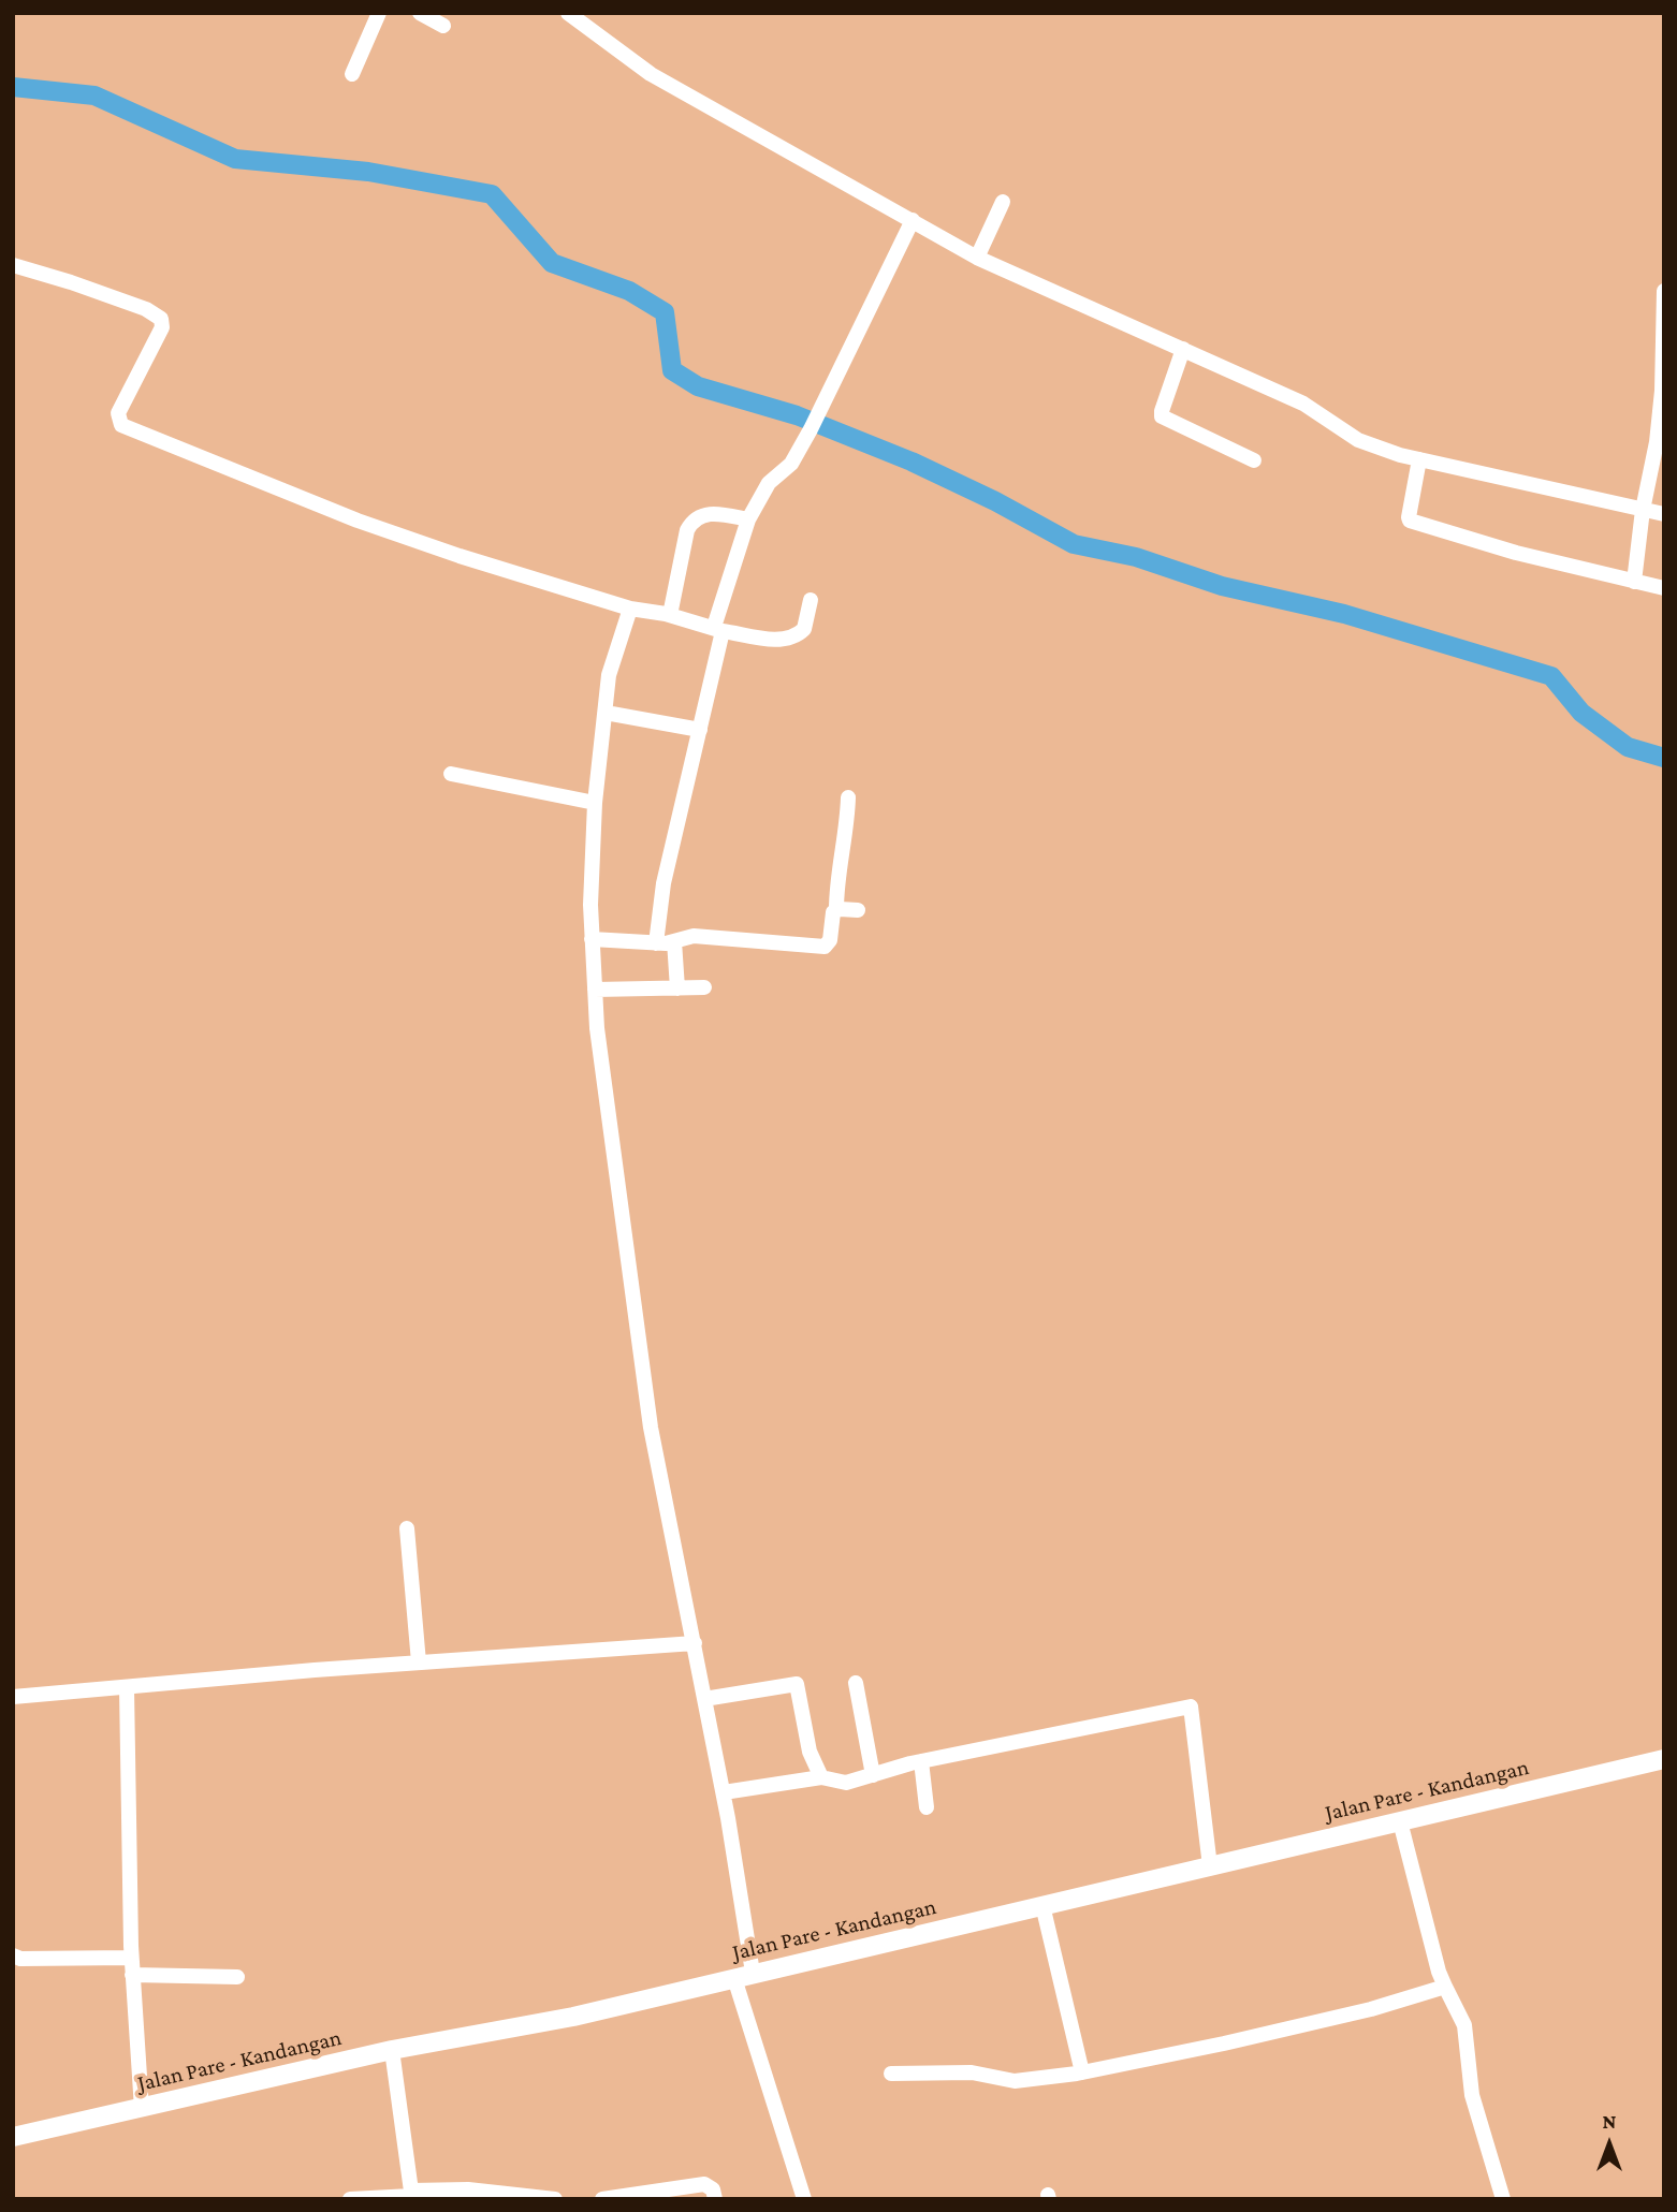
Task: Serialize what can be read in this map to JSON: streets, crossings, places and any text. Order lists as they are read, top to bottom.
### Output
{
  "streets": {
    "main road": ["Jalan Pare - Kandangan"]
  },
  "north": "top"
}
